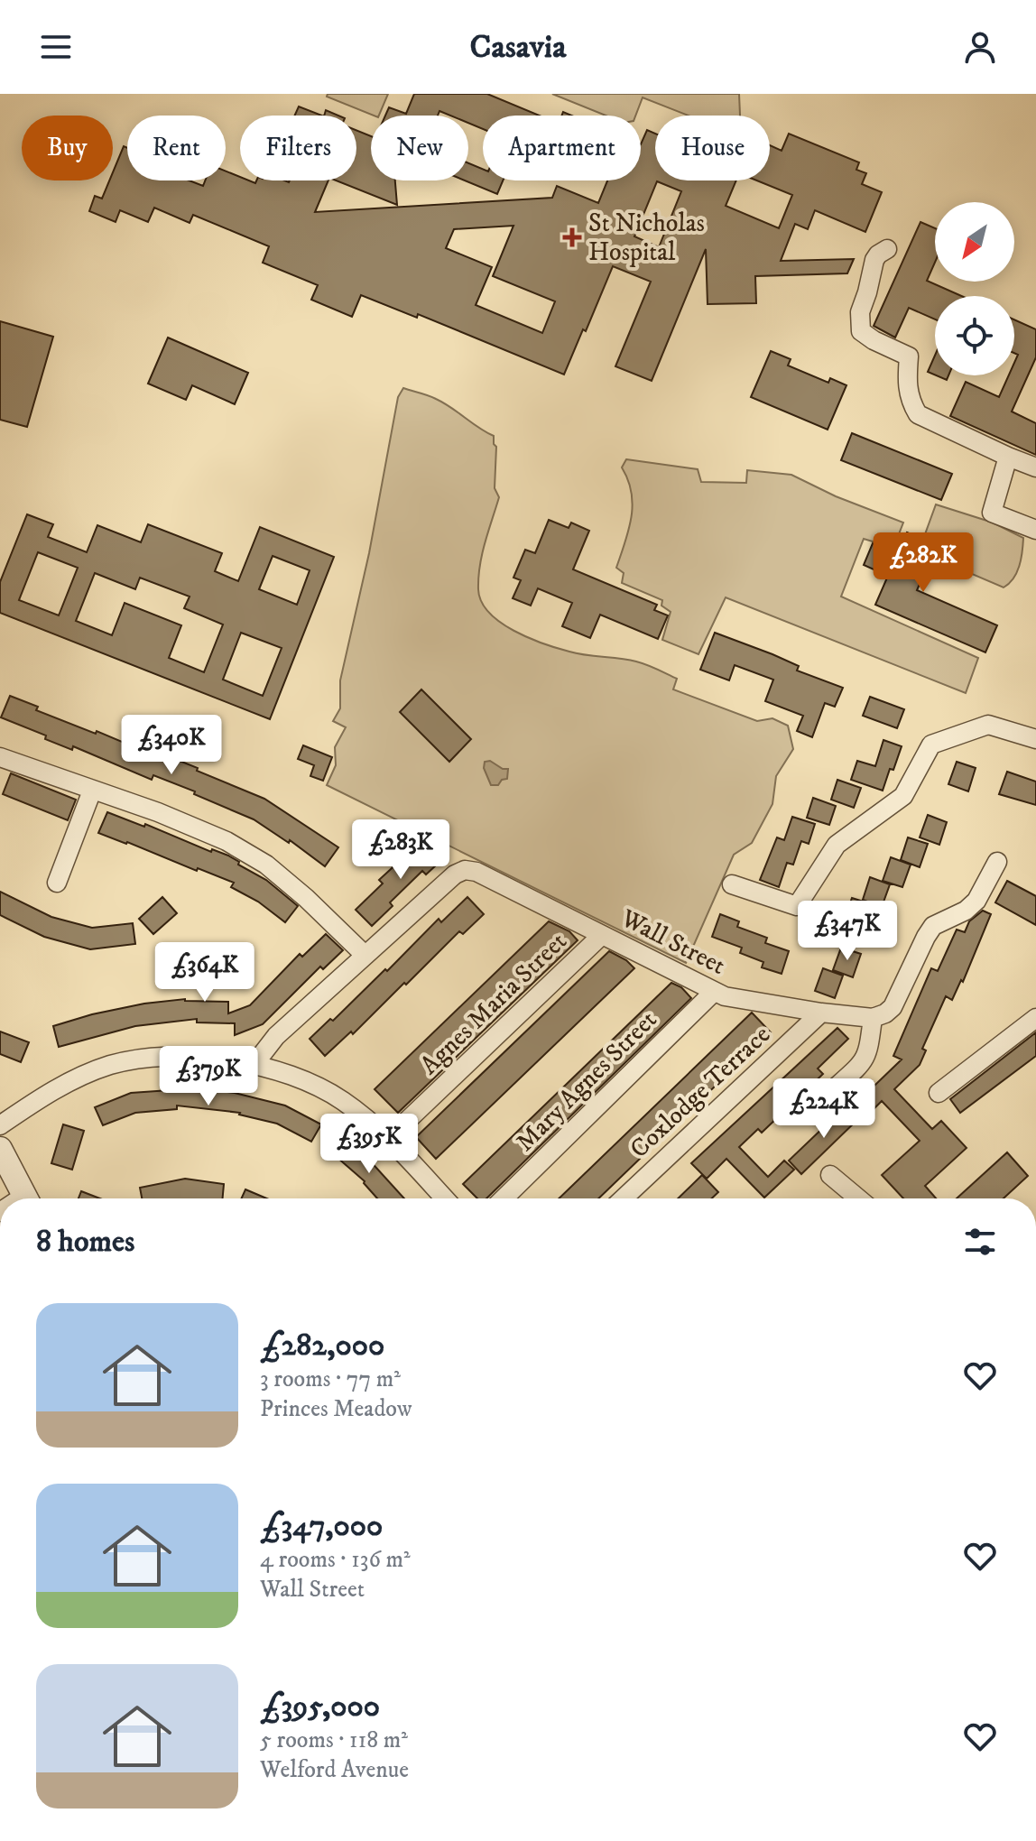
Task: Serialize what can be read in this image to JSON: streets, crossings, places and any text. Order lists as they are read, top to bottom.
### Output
{
  "streets": {
    "street": [
      "Wall Street",
      "Agnes Maria Street",
      "Mary Agnes Street",
      "Coxlodge Terrace"
    ]
  },
  "crossings": [
    ["Wall Street", "Agnes Maria Street"],
    ["Wall Street", "Mary Agnes Street"],
    ["Wall Street", "Coxlodge Terrace"]
  ],
  "places": {
    "health": ["St Nicholas Hospital"]
  },
  "north": "bottom left",
  "page": {
    "header": "Casavia",
    "chip": [
      "Buy",
      "Rent",
      "Filters",
      "New",
      "Apartment",
      "House"
    ],
    "price": [
      "£282K",
      "£340K",
      "£283K",
      "£347K",
      "£364K",
      "£379K",
      "£224K",
      "£395K"
    ],
    "heading": "8 homes",
    "list": [
      {
        "name": "£282,000",
        "note": "3 rooms · 77 m² · Princes Meadow"
      },
      {
        "name": "£347,000",
        "note": "4 rooms · 136 m² · Wall Street"
      },
      {
        "name": "£395,000",
        "note": "5 rooms · 118 m² · Welford Avenue"
      }
    ]
  }
}
